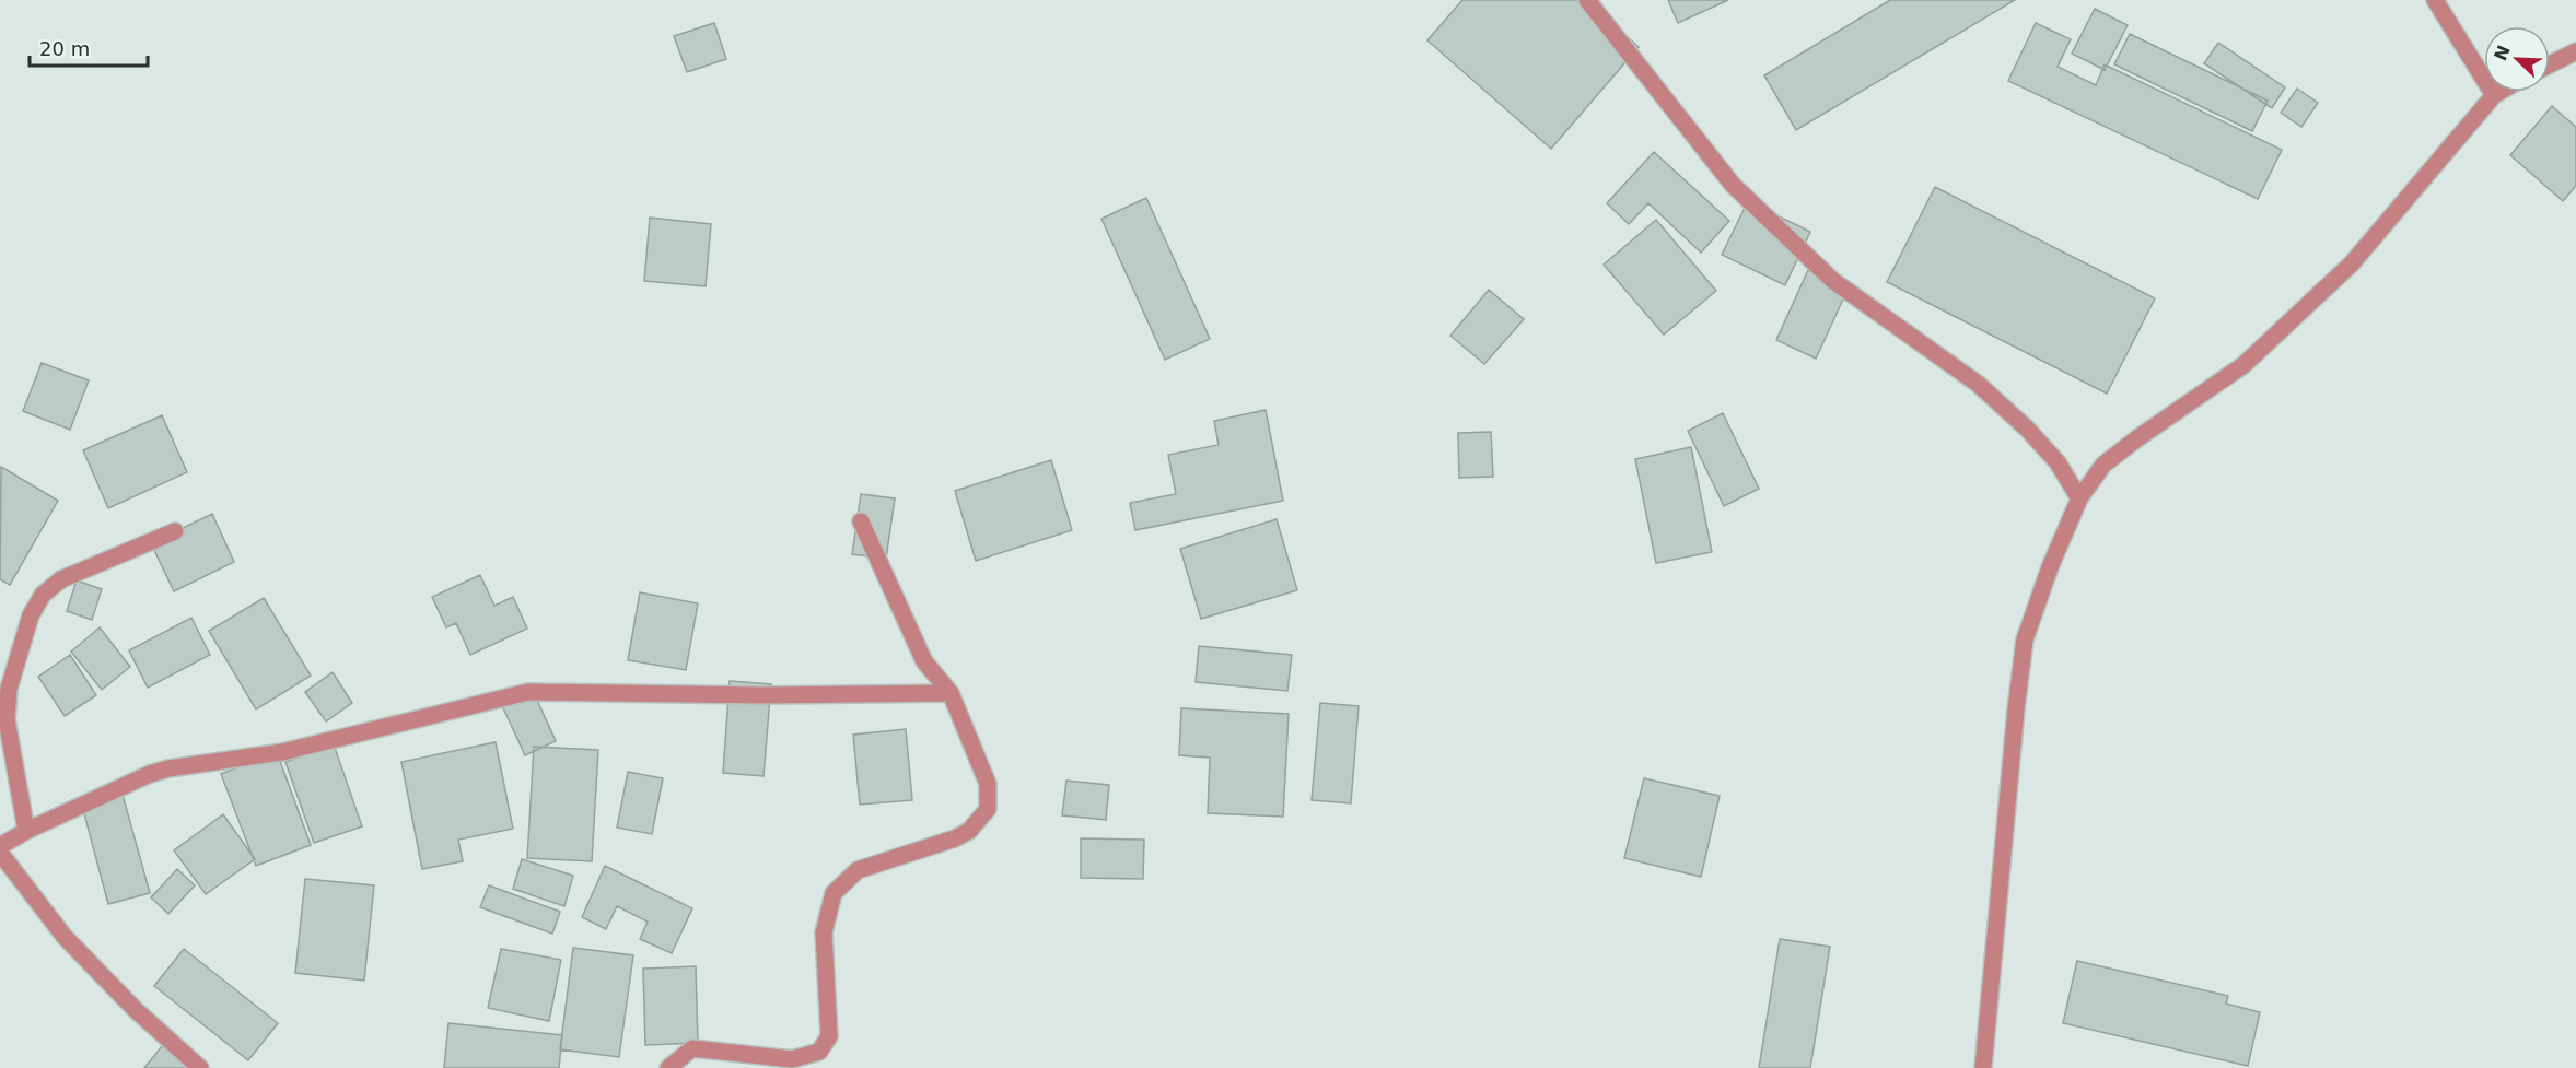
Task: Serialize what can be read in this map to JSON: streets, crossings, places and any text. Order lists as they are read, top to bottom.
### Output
{
  "scale_bar": "20 m",
  "north": "top left"
}
